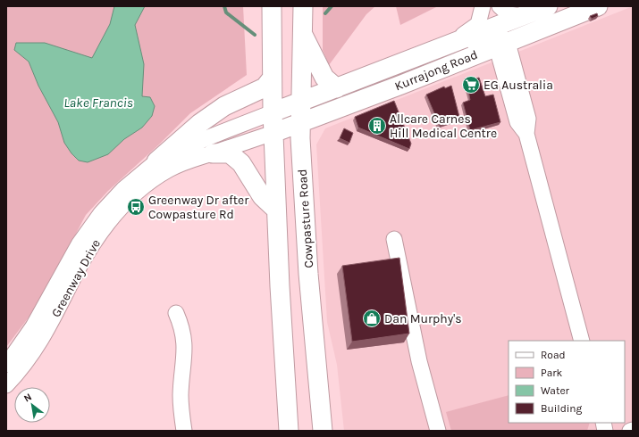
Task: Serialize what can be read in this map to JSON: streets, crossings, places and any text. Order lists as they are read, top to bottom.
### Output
{
  "streets": {
    "main road": ["Kurrajong Road", "Cowpasture Road"],
    "street": ["Greenway Drive"]
  },
  "crossings": [
    ["Kurrajong Road", "Cowpasture Road"],
    ["Kurrajong Road", "Greenway Drive"]
  ],
  "water": ["Lake Francis"],
  "places": {
    "supermarket": ["EG Australia"],
    "building": ["Allcare Carnes Hill Medical Centre"],
    "bus stop": ["Greenway Dr after Cowpasture Rd"],
    "shop": ["Dan Murphy's"]
  },
  "legend": [
    "Road",
    "Park",
    "Water",
    "Building"
  ],
  "north": "top left"
}
